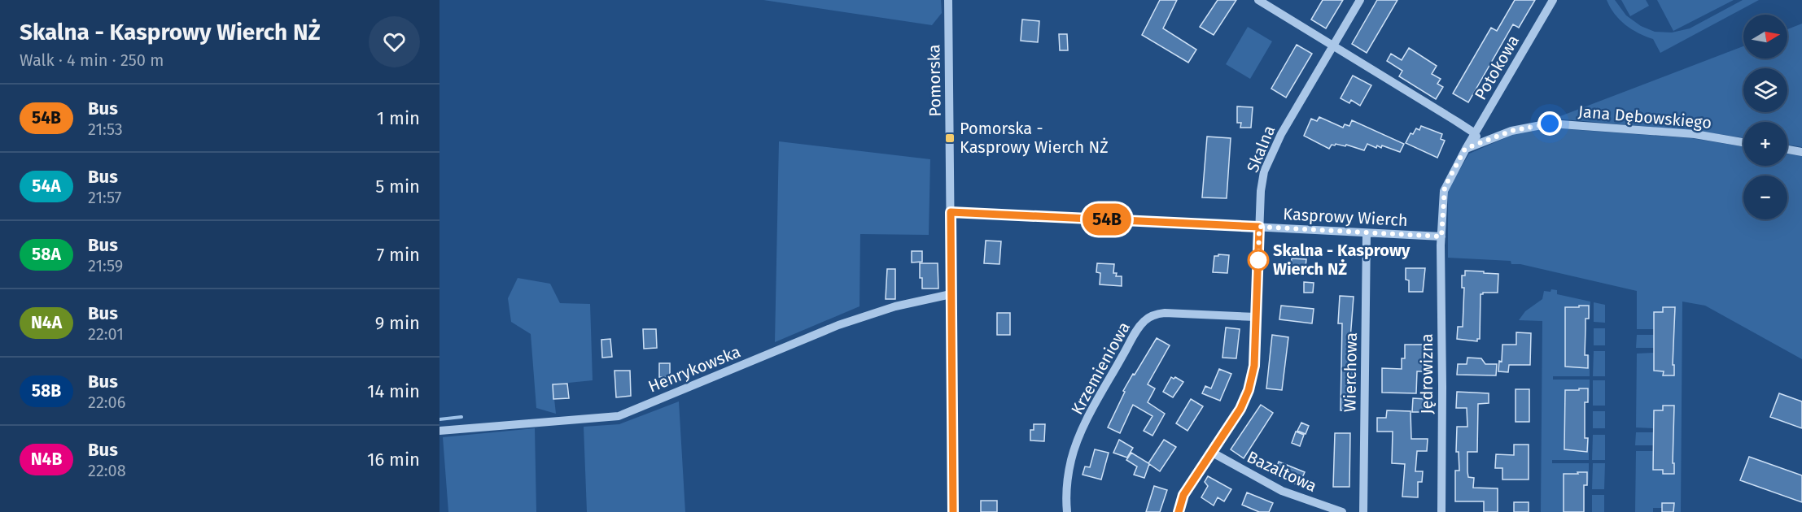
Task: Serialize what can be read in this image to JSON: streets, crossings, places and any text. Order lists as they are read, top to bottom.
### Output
{
  "streets": {
    "street": [
      "Potokowa",
      "Pomorska",
      "Jana Dębowskiego",
      "Skalna",
      "Kasprowy Wierch",
      "Krzemieniowa",
      "Henrykowska",
      "Wierchowa",
      "Jędrowizna",
      "Bazaltowa"
    ]
  },
  "crossings": [
    ["Potokowa", "Jana Dębowskiego"],
    ["Pomorska", "Kasprowy Wierch"],
    ["Pomorska", "Henrykowska"],
    ["Skalna", "Kasprowy Wierch"],
    ["Skalna", "Krzemieniowa"],
    ["Skalna", "Bazaltowa"],
    ["Kasprowy Wierch", "Wierchowa"],
    ["Kasprowy Wierch", "Jędrowizna"]
  ],
  "places": {
    "transit": ["Pomorska - Kasprowy Wierch NŻ"],
    "other": ["Skalna - Kasprowy Wierch NŻ"]
  },
  "lines": ["bus line 54B"],
  "north": "right",
  "page": {
    "heading": ["Skalna - Kasprowy Wierch NŻ", "Walk · 4 min · 250 m"],
    "on_map": "54B",
    "map_buttons": ["+", "−"],
    "list": [
      {
        "mark": "54B",
        "name": "Bus",
        "note": "21:53",
        "value": "1 min"
      },
      {
        "mark": "54A",
        "name": "Bus",
        "note": "21:57",
        "value": "5 min"
      },
      {
        "mark": "58A",
        "name": "Bus",
        "note": "21:59",
        "value": "7 min"
      },
      {
        "mark": "N4A",
        "name": "Bus",
        "note": "22:01",
        "value": "9 min"
      },
      {
        "mark": "58B",
        "name": "Bus",
        "note": "22:06",
        "value": "14 min"
      },
      {
        "mark": "N4B",
        "name": "Bus",
        "note": "22:08",
        "value": "16 min"
      }
    ]
  }
}
